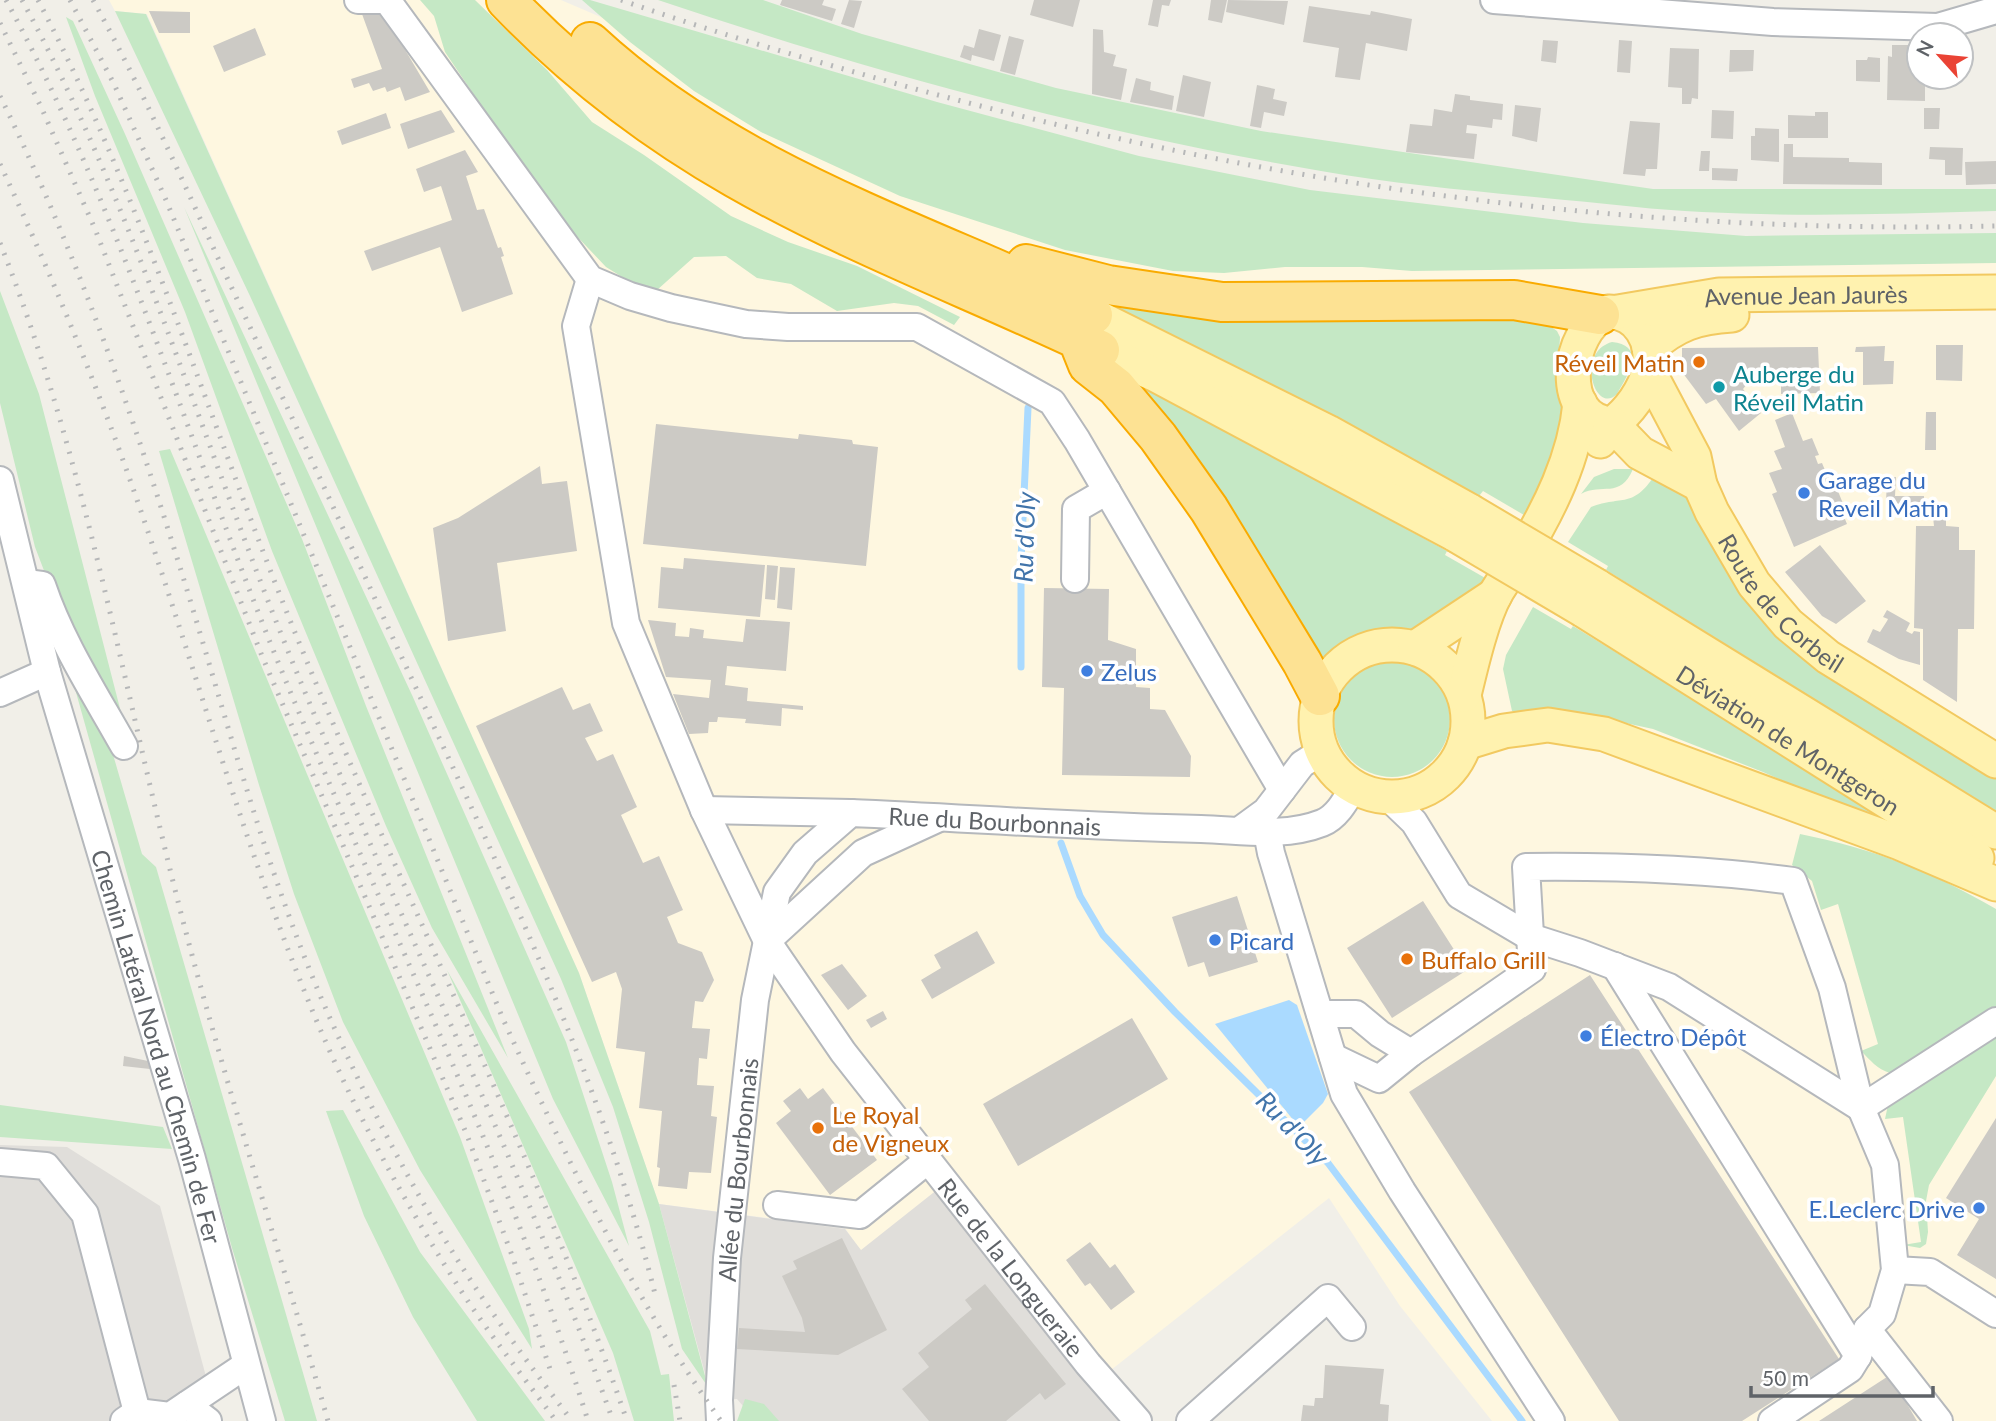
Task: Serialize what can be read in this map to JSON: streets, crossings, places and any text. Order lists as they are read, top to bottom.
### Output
{
  "streets": {
    "main road": ["Avenue Jean Jaurès", "Route de Corbeil", "Déviation de Montgeron"],
    "street": [
      "Rue du Bourbonnais",
      "Chemin Latéral Nord au Chemin de Fer",
      "Allée du Bourbonnais",
      "Rue de la Longueraie"
    ]
  },
  "crossings": [
    ["Avenue Jean Jaurès", "Route de Corbeil"],
    ["Rue du Bourbonnais", "Rue de la Longueraie"],
    ["Allée du Bourbonnais", "Rue de la Longueraie"]
  ],
  "water": ["Ru d'Oly"],
  "places": [
    "Réveil Matin",
    "Auberge du Réveil Matin",
    "Garage du Reveil Matin",
    "Zelus",
    "Picard",
    "Buffalo Grill",
    "Électro Dépôt",
    "Le Royal de Vigneux",
    "E.Leclerc Drive"
  ],
  "scale_bar": "50 m",
  "north": "top left"
}
